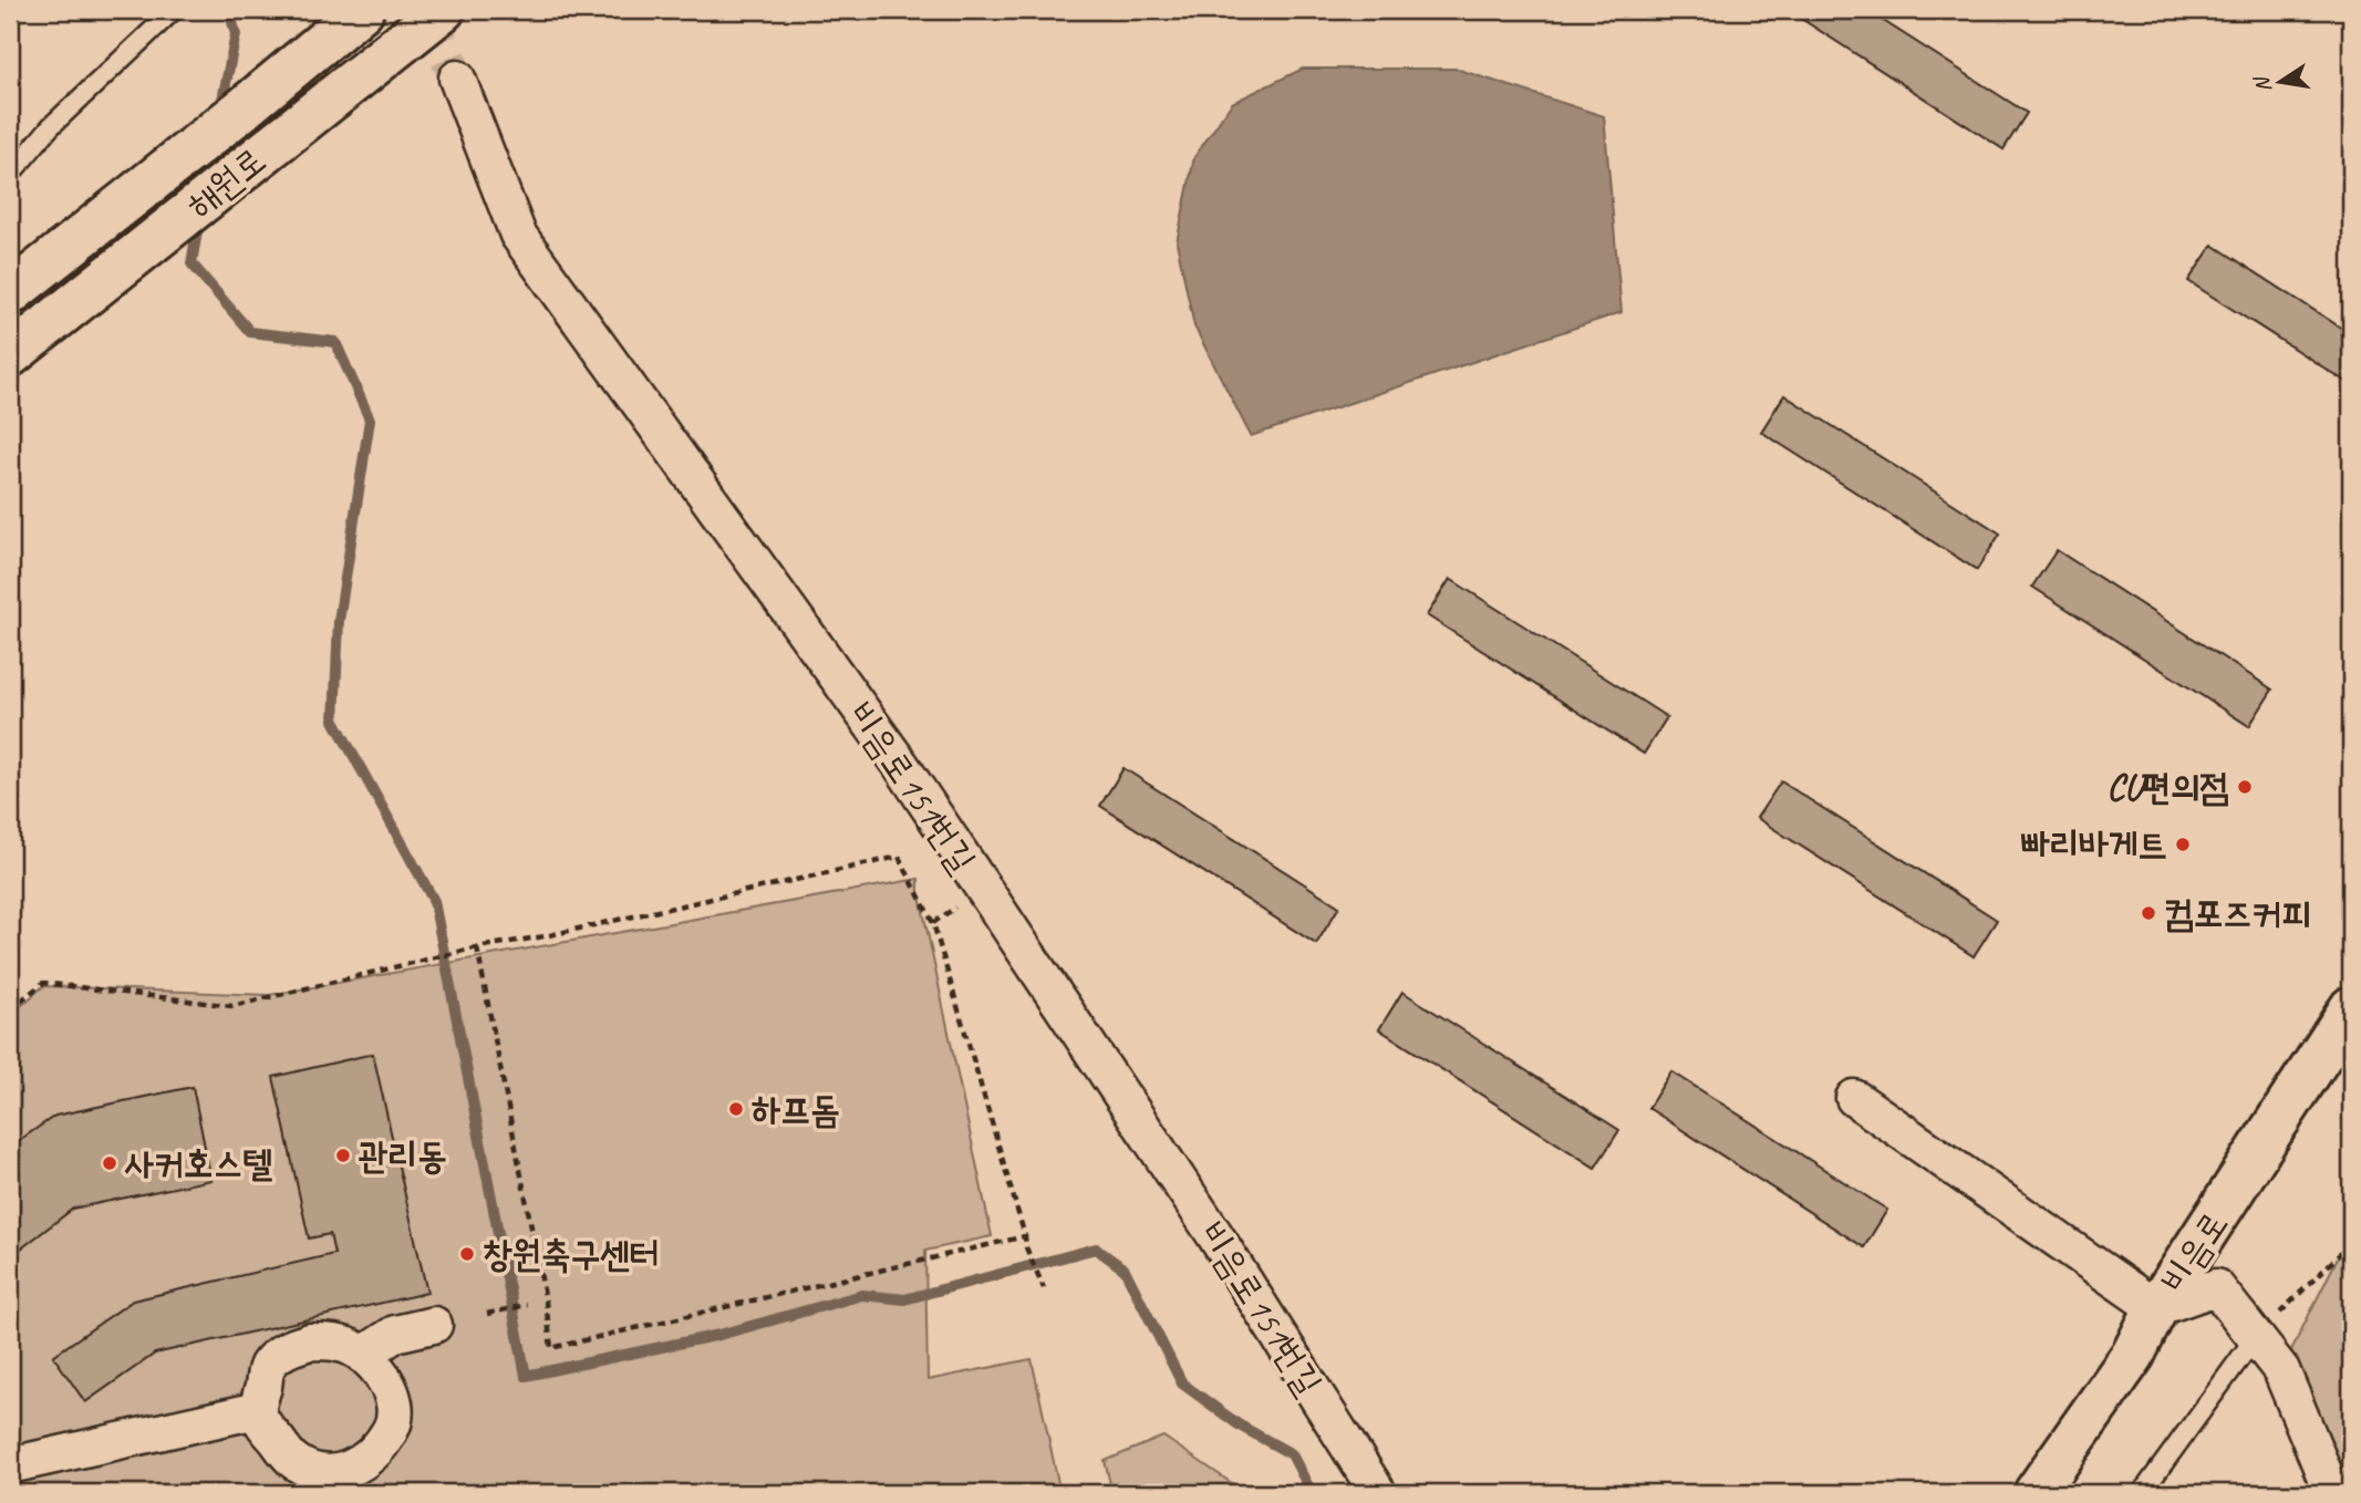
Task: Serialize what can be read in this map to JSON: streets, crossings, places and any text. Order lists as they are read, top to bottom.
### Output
{
  "streets": {
    "main road": ["해원로", "비음로"],
    "street": ["비음로151번길"]
  },
  "places": [
    "CU편의점",
    "빠리바게트",
    "컴포즈커피",
    "하프돔",
    "관리동",
    "사커호스텔",
    "창원축구센터"
  ],
  "north": "left"
}
